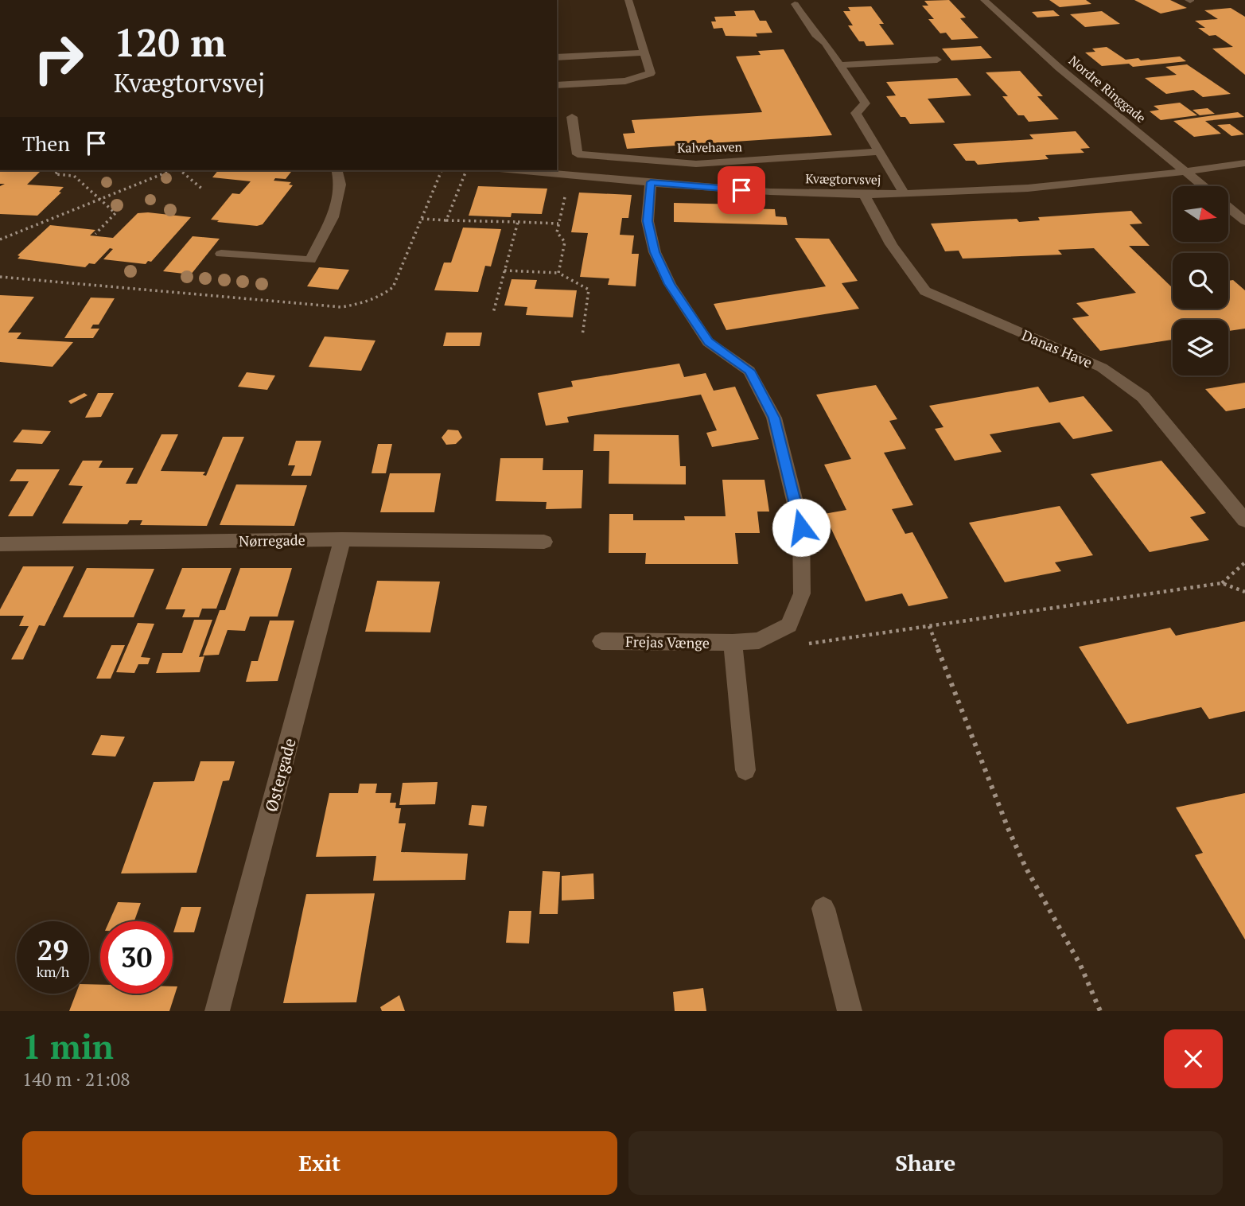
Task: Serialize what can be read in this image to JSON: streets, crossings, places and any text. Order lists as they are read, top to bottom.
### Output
{
  "streets": {
    "street": [
      "Nordre Ringgade",
      "Kalvehaven",
      "Kvægtorvsvej",
      "Danas Have",
      "Nørregade",
      "Frejas Vænge",
      "Østergade"
    ]
  },
  "crossings": [
    ["Nordre Ringgade", "Kvægtorvsvej"],
    ["Kvægtorvsvej", "Danas Have"],
    ["Kvægtorvsvej", "Frejas Vænge"],
    ["Nørregade", "Østergade"]
  ],
  "north": "right",
  "page": {
    "turn": ["120 m", "Kvægtorvsvej"],
    "then": "Then",
    "speed": "29 km/h",
    "limit": "30",
    "heading": ["1 min", "140 m · 21:08"],
    "buttons": ["Exit", "Share"]
  }
}
